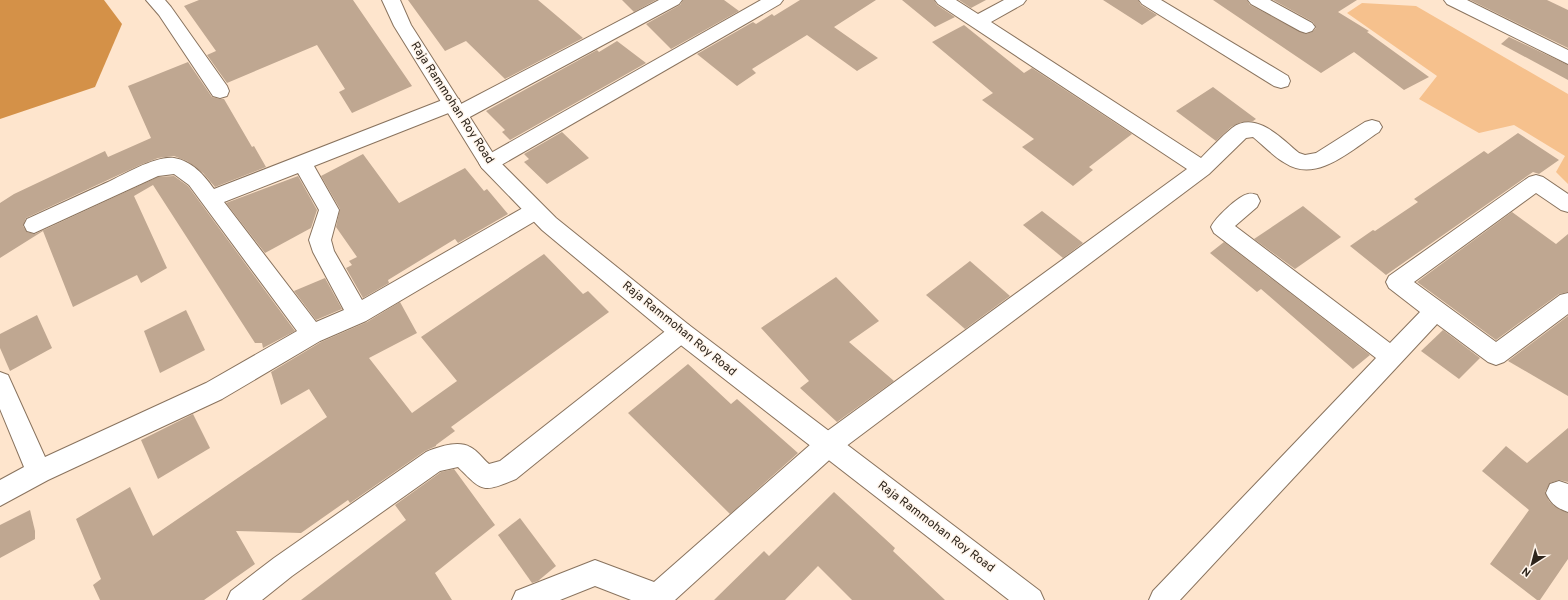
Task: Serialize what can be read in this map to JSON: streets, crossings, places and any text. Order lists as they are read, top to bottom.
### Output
{
  "streets": {
    "street": ["Raja Rammohan Roy Road"]
  },
  "north": "bottom left"
}
